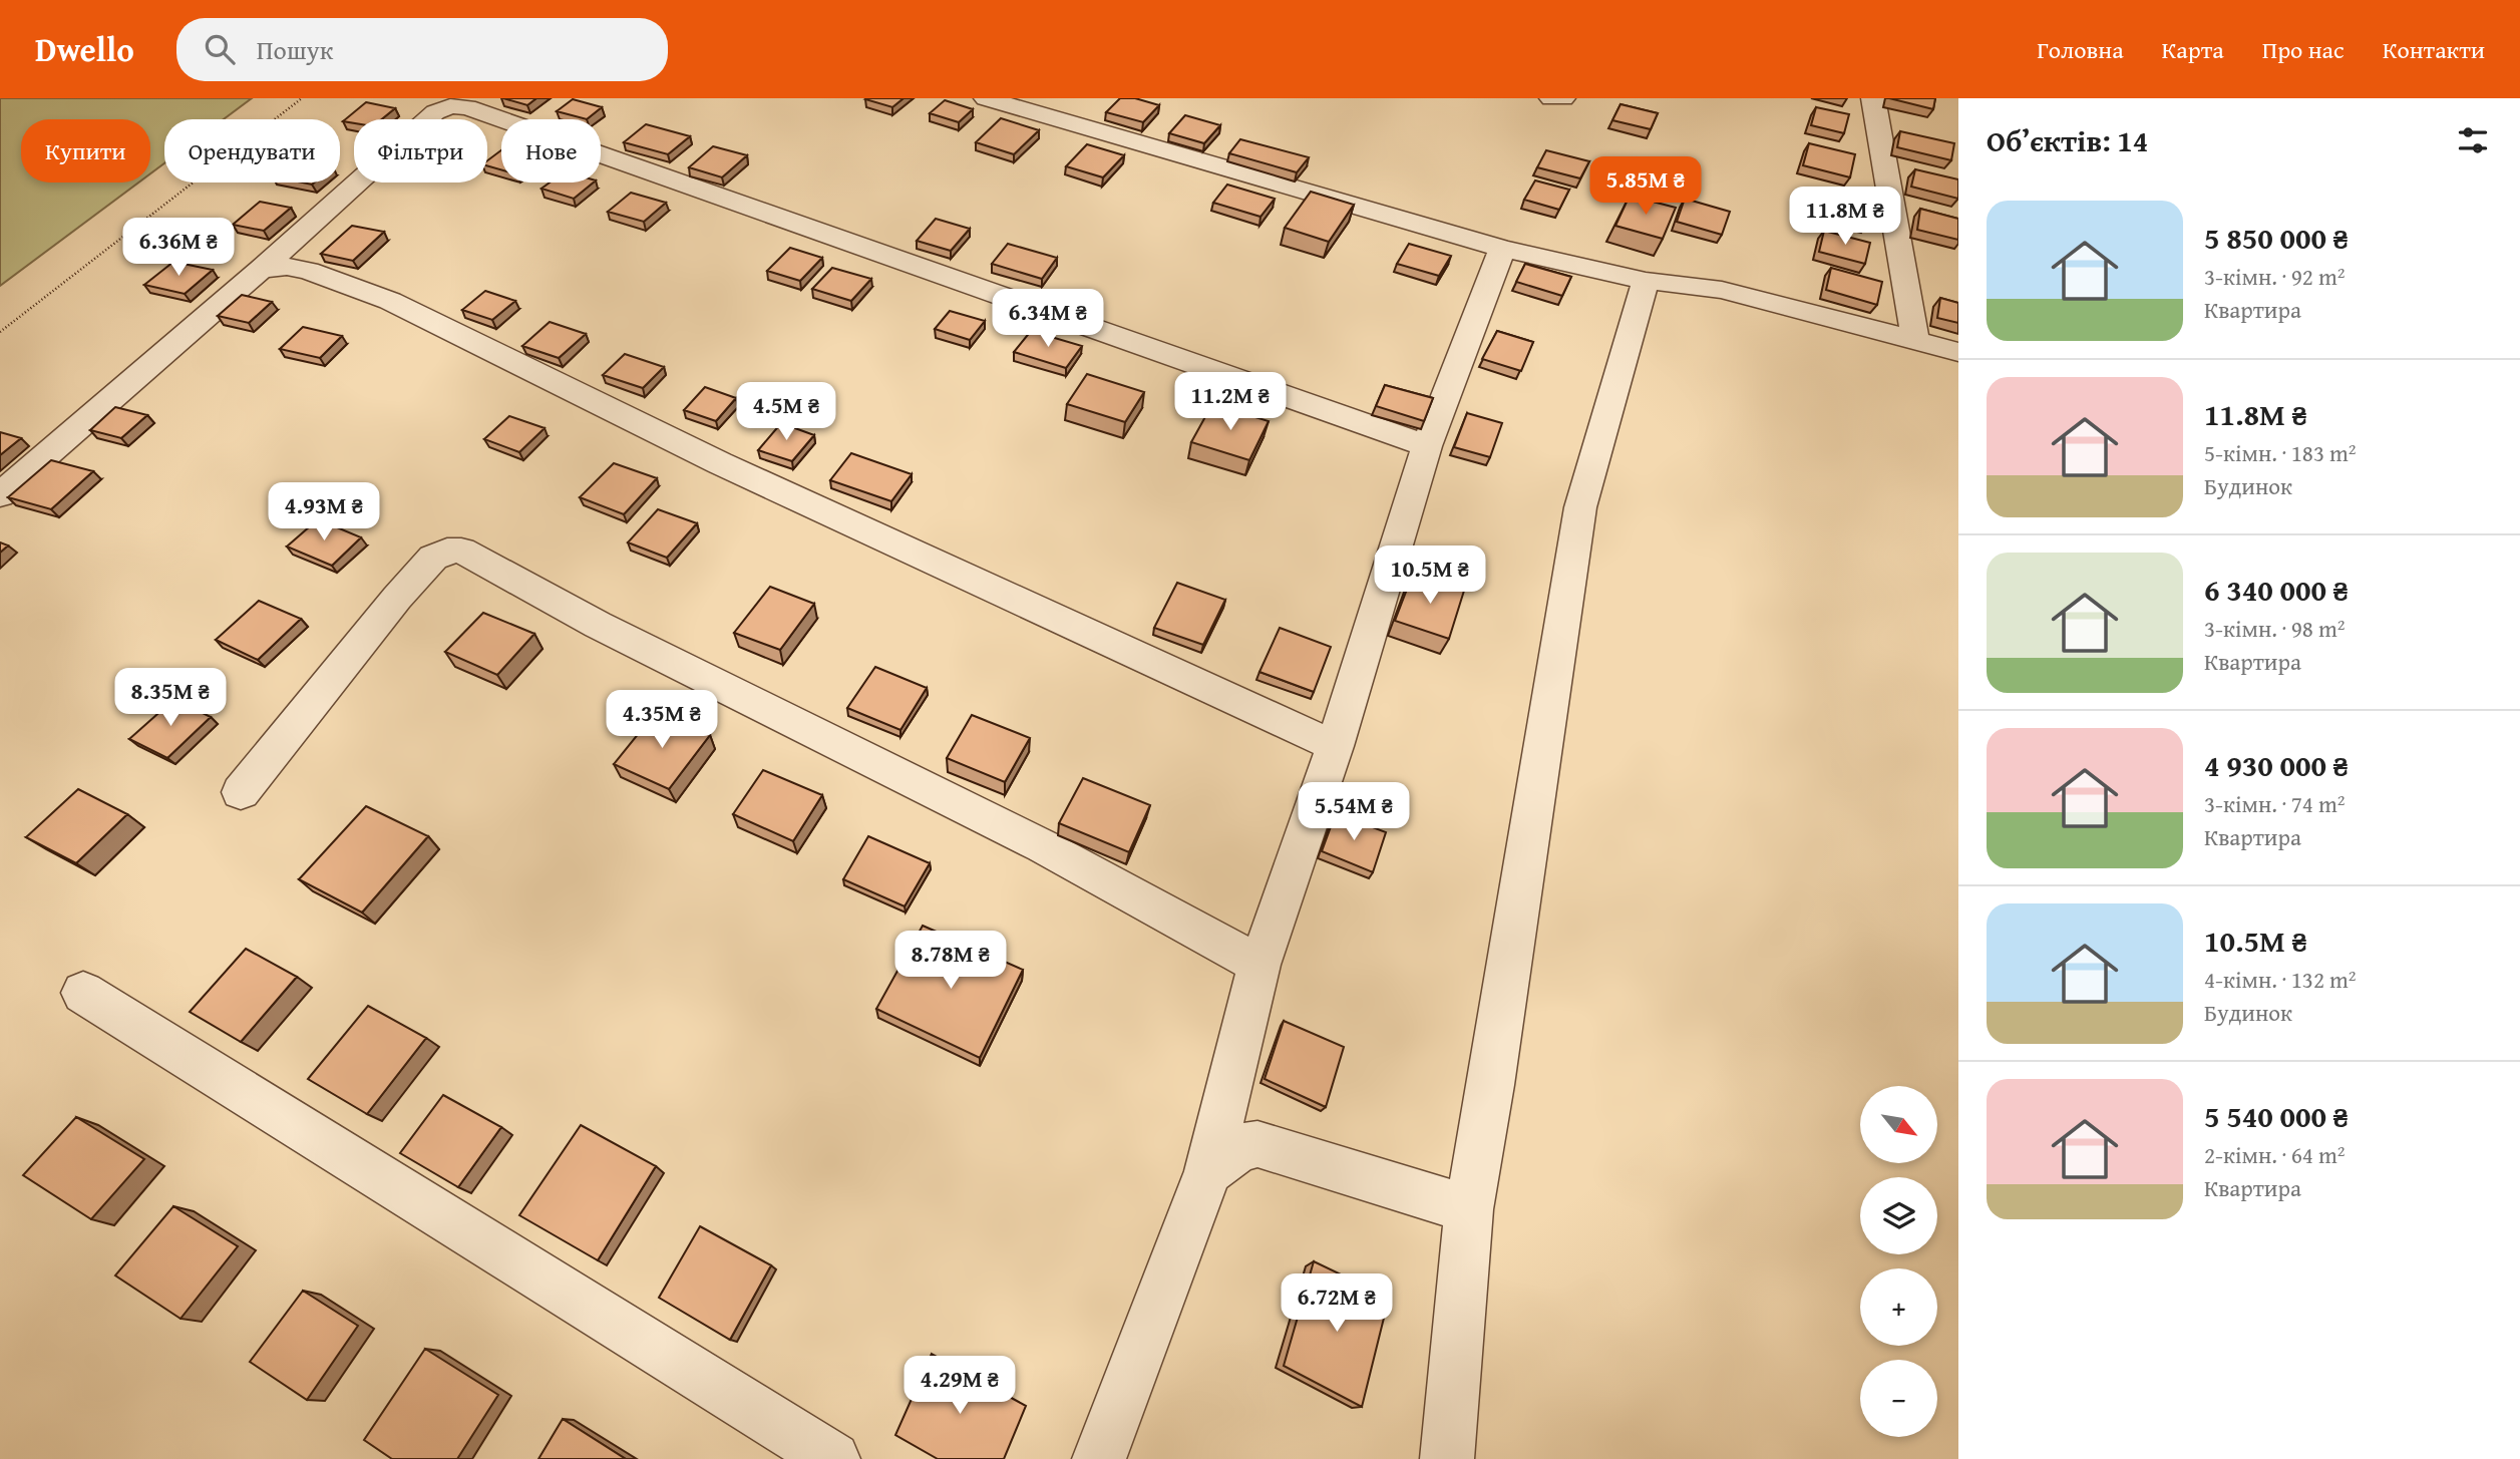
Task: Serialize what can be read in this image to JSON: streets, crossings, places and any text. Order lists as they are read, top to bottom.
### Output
{
  "north": "bottom right",
  "page": {
    "header": "Dwello",
    "search": "Пошук",
    "nav": [
      "Головна",
      "Карта",
      "Про нас",
      "Контакти"
    ],
    "heading": "Об’єктів: 14",
    "chip": [
      "Купити",
      "Орендувати",
      "Фільтри",
      "Нове"
    ],
    "price": [
      "5.85M ₴",
      "11.8M ₴",
      "6.36M ₴",
      "6.34M ₴",
      "11.2M ₴",
      "4.5M ₴",
      "4.93M ₴",
      "10.5M ₴",
      "8.35M ₴",
      "4.35M ₴",
      "5.54M ₴",
      "8.78M ₴",
      "6.72M ₴",
      "4.29M ₴"
    ],
    "list": [
      {
        "name": "5 850 000 ₴",
        "note": "3-кімн. · 92 m² · Квартира"
      },
      {
        "name": "11.8M ₴",
        "note": "5-кімн. · 183 m² · Будинок"
      },
      {
        "name": "6 340 000 ₴",
        "note": "3-кімн. · 98 m² · Квартира"
      },
      {
        "name": "4 930 000 ₴",
        "note": "3-кімн. · 74 m² · Квартира"
      },
      {
        "name": "10.5M ₴",
        "note": "4-кімн. · 132 m² · Будинок"
      },
      {
        "name": "5 540 000 ₴",
        "note": "2-кімн. · 64 m² · Квартира"
      }
    ],
    "map_buttons": ["+", "−"]
  }
}
